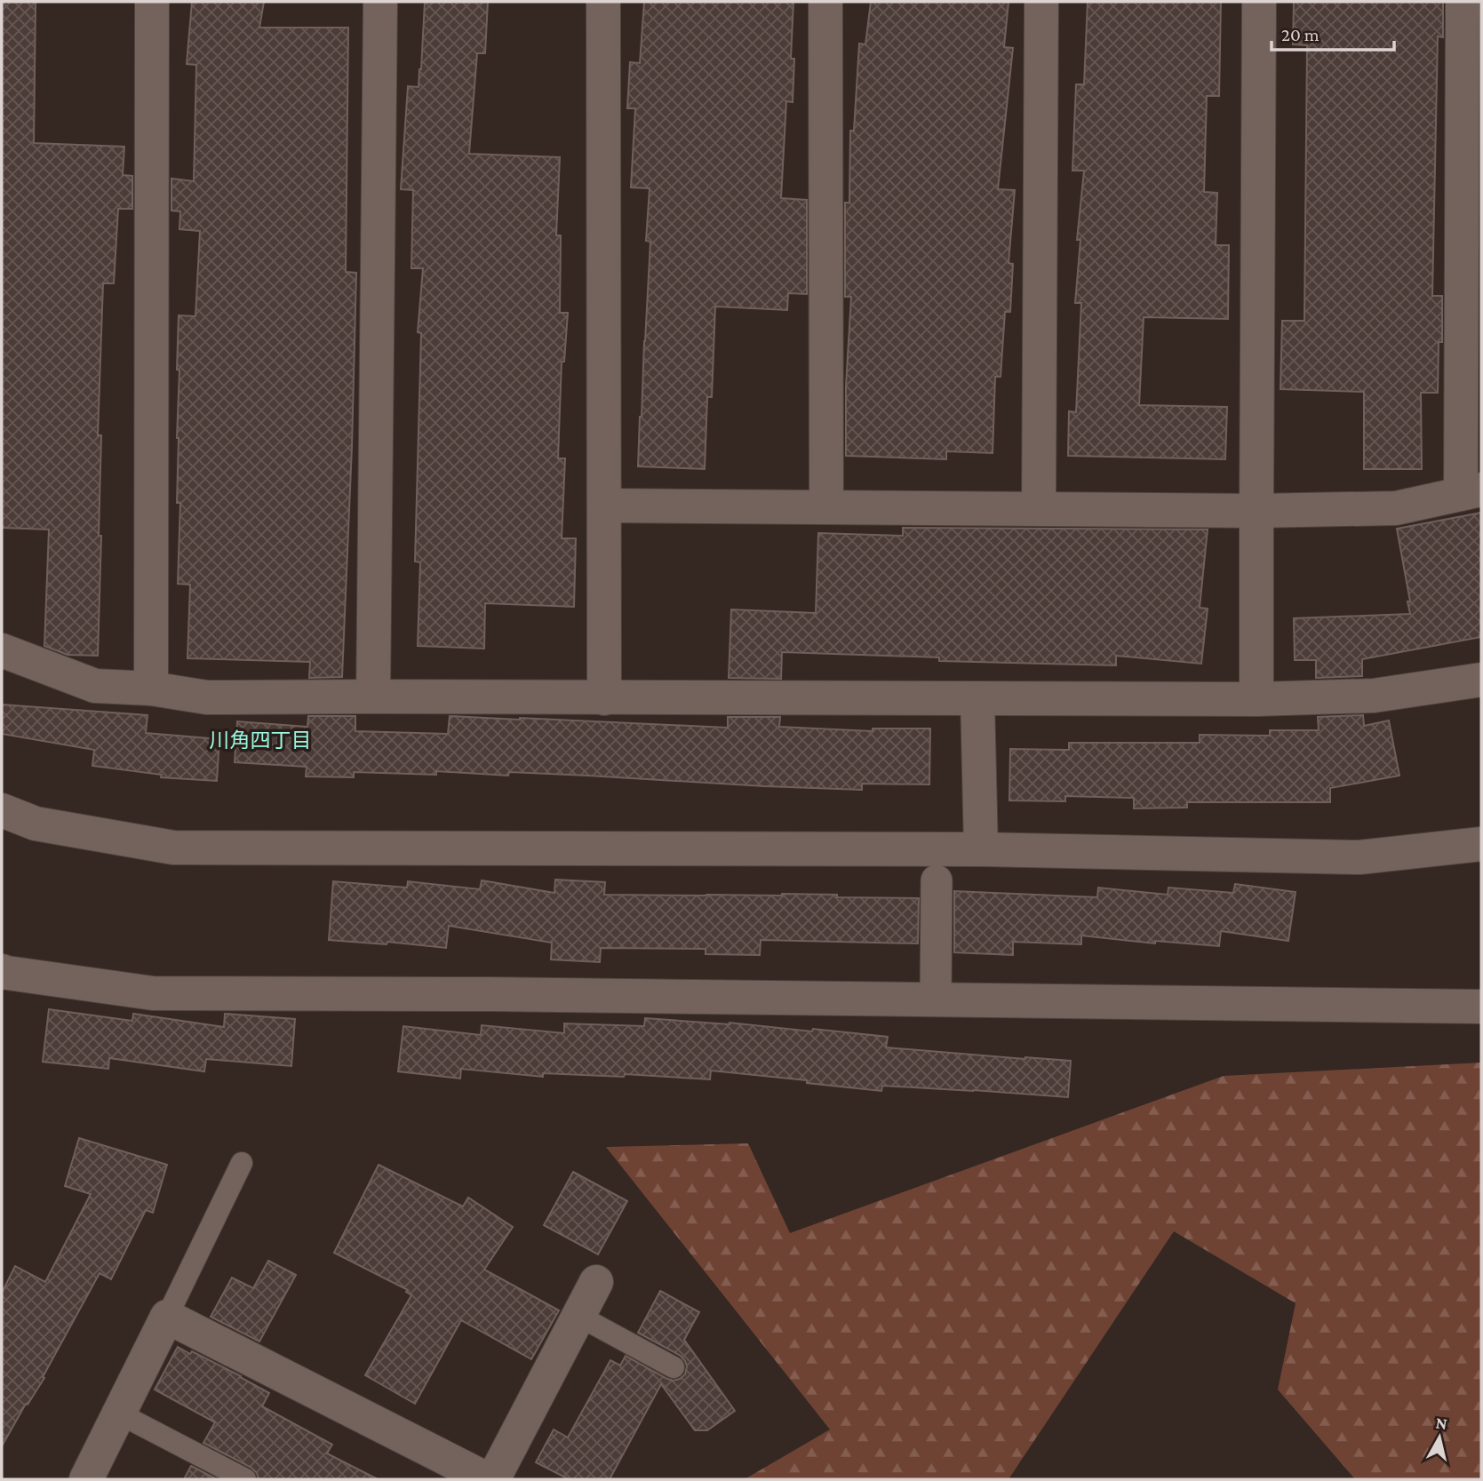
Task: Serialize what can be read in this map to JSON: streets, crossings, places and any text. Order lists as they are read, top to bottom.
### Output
{
  "districts": ["川角四丁目"],
  "scale_bar": "20 m",
  "north": "top"
}
